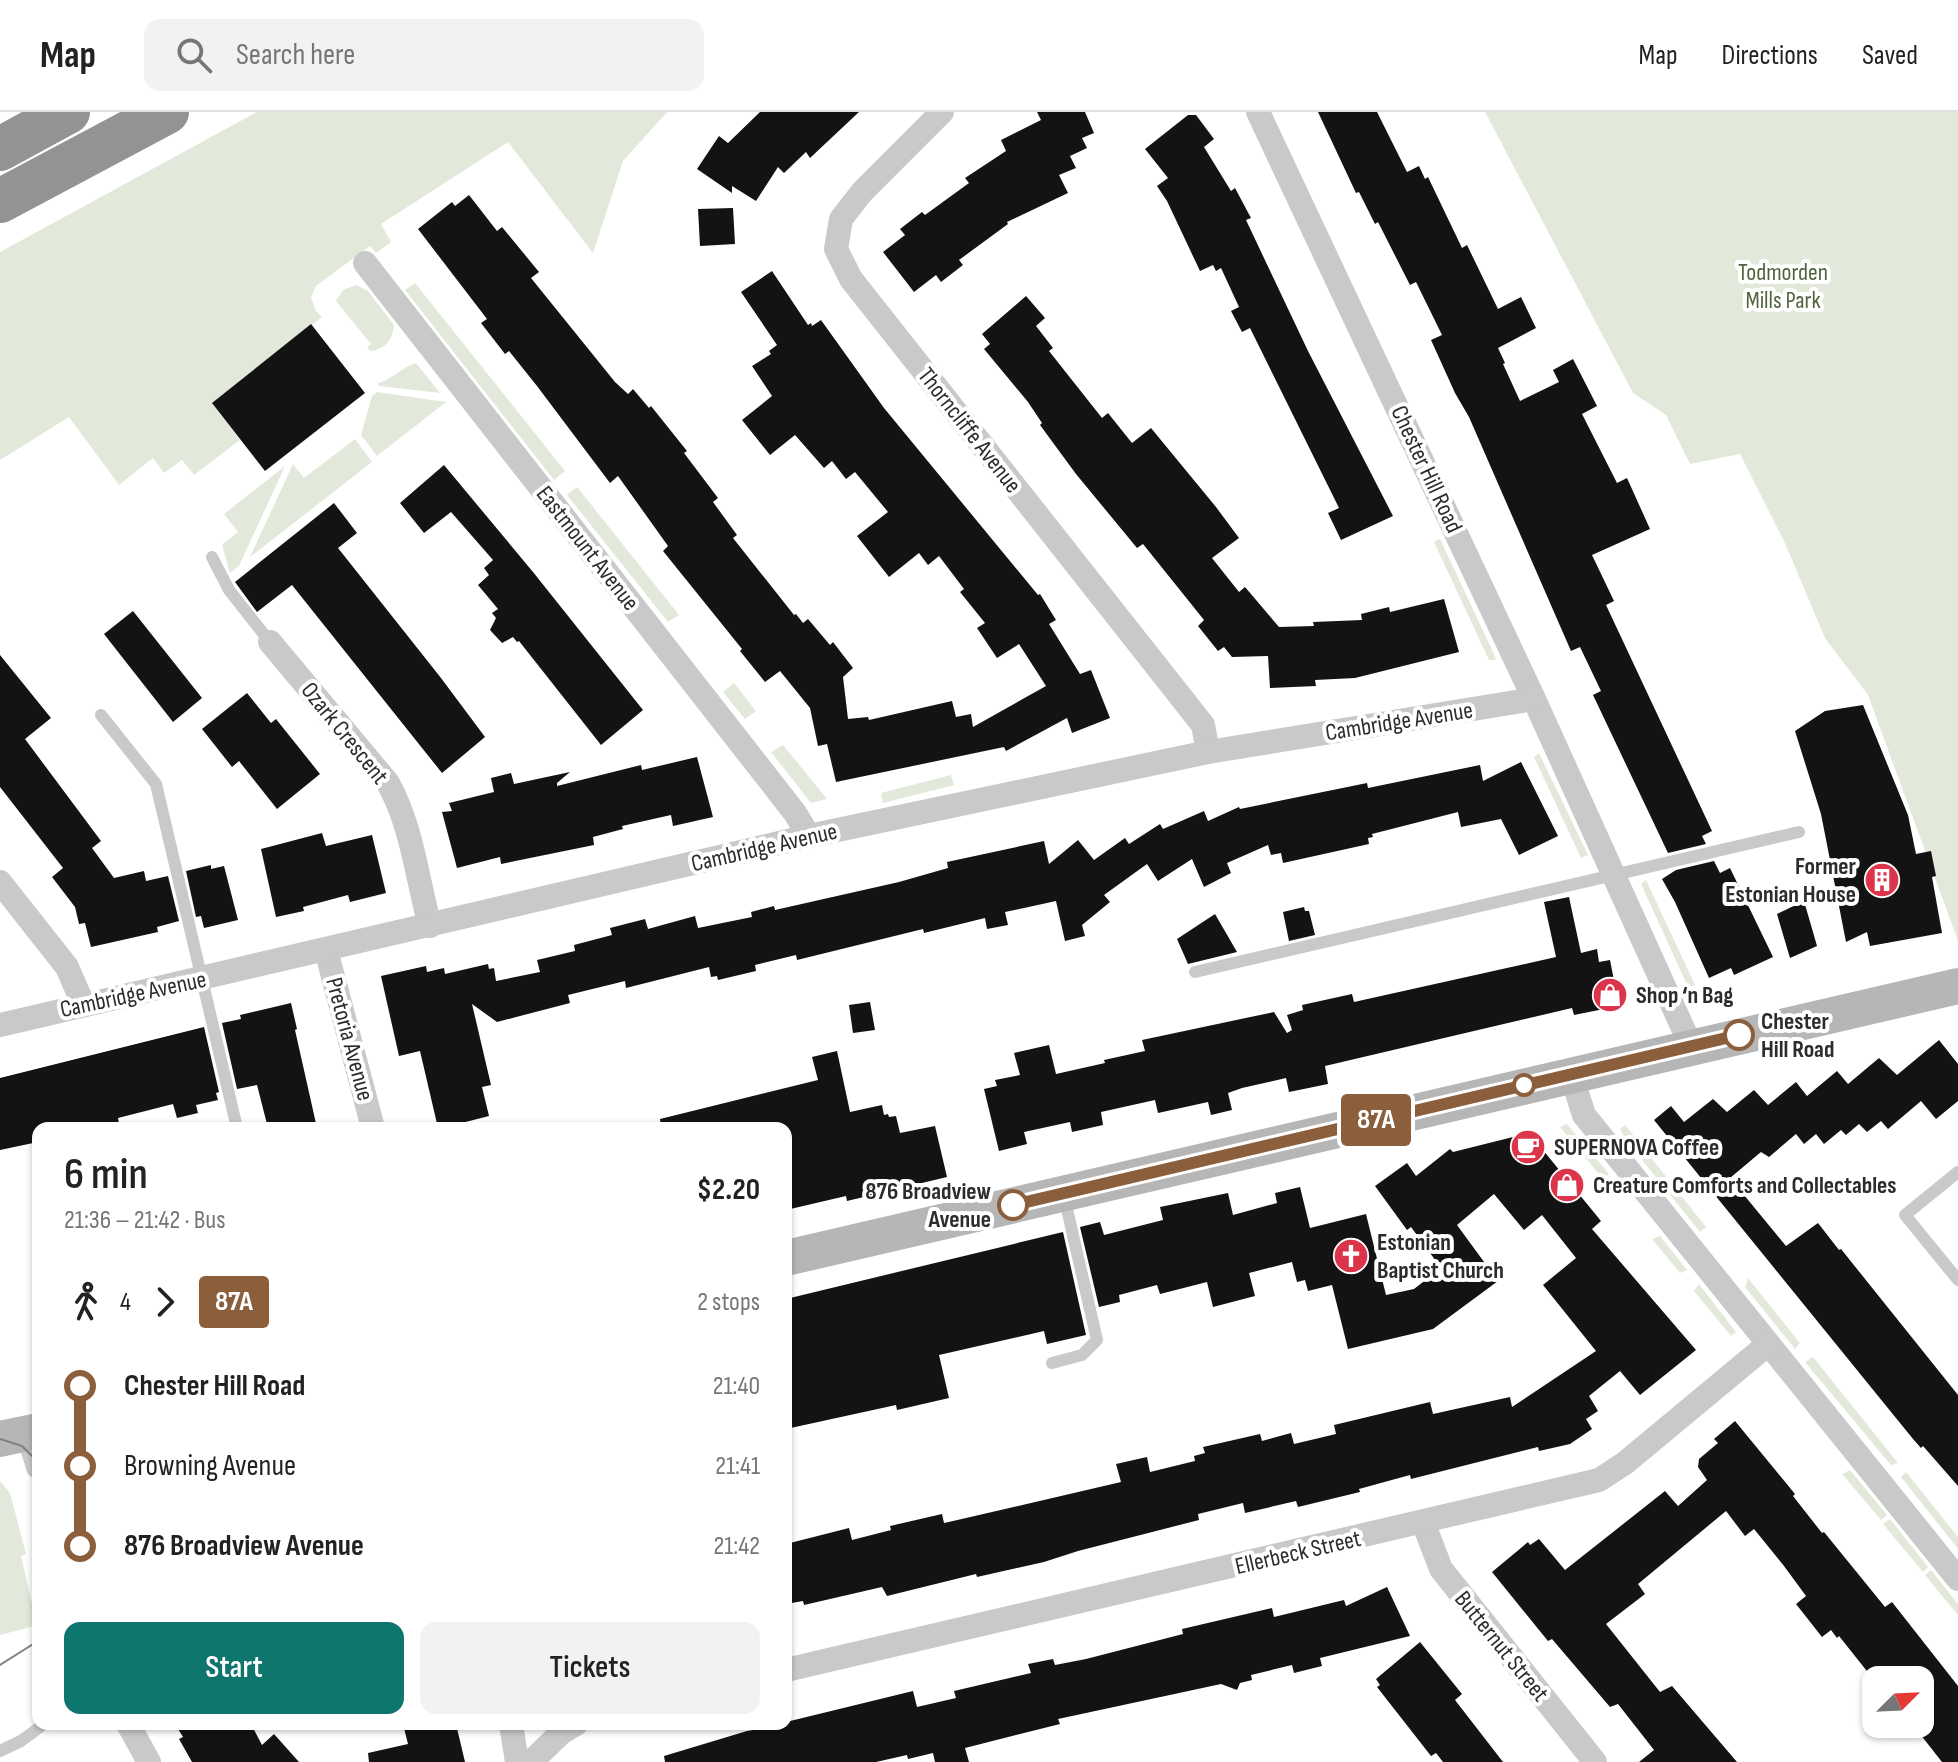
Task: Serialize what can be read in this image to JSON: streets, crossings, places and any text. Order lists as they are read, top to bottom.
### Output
{
  "streets": {
    "street": [
      "Thorncliffe Avenue",
      "Chester Hill Road",
      "Eastmount Avenue",
      "Cambridge Avenue",
      "Ozark Crescent",
      "Pretoria Avenue",
      "Ellerbeck Street",
      "Butternut Street"
    ]
  },
  "crossings": [
    ["Thorncliffe Avenue", "Cambridge Avenue"],
    ["Chester Hill Road", "Cambridge Avenue"],
    ["Eastmount Avenue", "Cambridge Avenue"],
    ["Cambridge Avenue", "Ozark Crescent"],
    ["Cambridge Avenue", "Pretoria Avenue"],
    ["Ellerbeck Street", "Butternut Street"]
  ],
  "parks": ["Todmorden Mills Park"],
  "places": {
    "building": ["Former Estonian House"],
    "shop": ["Shop ‘n Bag", "Creature Comforts and Collectables"],
    "other": ["Chester Hill Road", "876 Broadview Avenue"],
    "cafe": ["SUPERNOVA Coffee"],
    "church": ["Estonian Baptist Church"]
  },
  "lines": ["bus line 87A"],
  "north": "top right",
  "page": {
    "header": "Map",
    "search": "Search here",
    "nav": ["Map", "Directions", "Saved"],
    "on_map": "87A",
    "heading": ["6 min", "21:36 – 21:42 · Bus", "$2.20"],
    "legs": ["4", "87A", "2 stops"],
    "list": [
      {
        "name": "Chester Hill Road",
        "value": "21:40"
      },
      {
        "name": "Browning Avenue",
        "value": "21:41"
      },
      {
        "name": "876 Broadview Avenue",
        "value": "21:42"
      }
    ],
    "buttons": ["Start", "Tickets"]
  }
}
